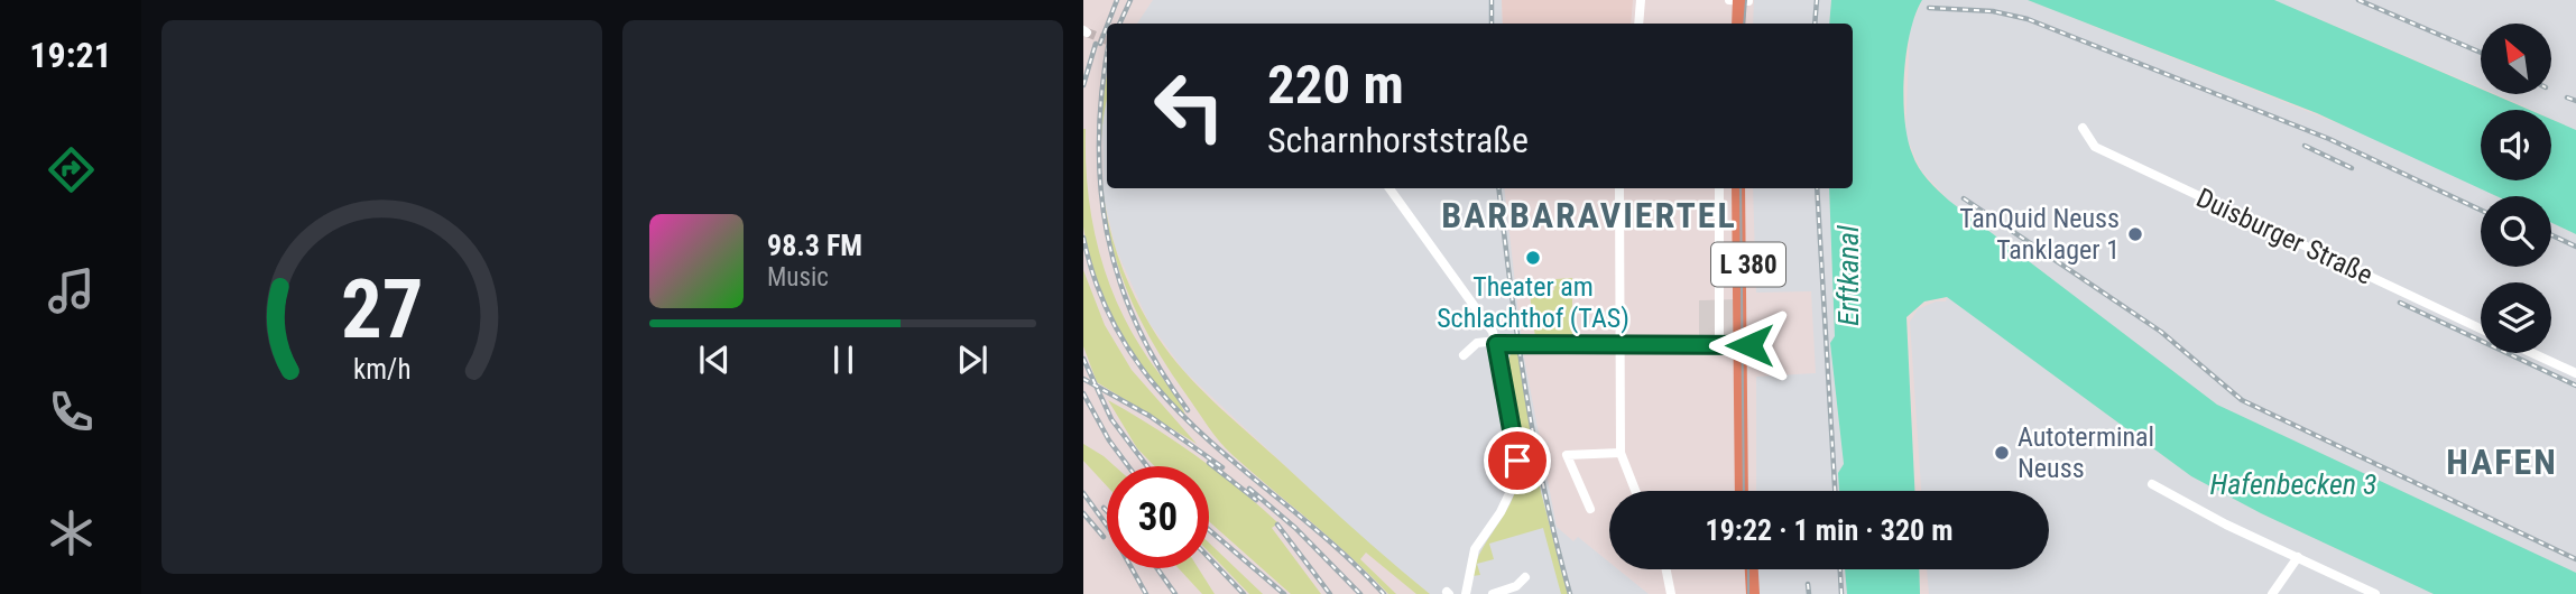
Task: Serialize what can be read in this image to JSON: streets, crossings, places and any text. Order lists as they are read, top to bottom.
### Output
{
  "streets": {
    "main road": ["L 380"],
    "street": ["Duisburger Straße"]
  },
  "districts": ["BARBARAVIERTEL", "HAFEN"],
  "water": ["Erftkanal", "Hafenbecken 3"],
  "places": ["TanQuid Neuss Tanklager 1", "Theater am Schlachthof (TAS)", "Autoterminal Neuss"],
  "north": "top left",
  "page": {
    "tabs": "19:21",
    "turn": ["220 m", "Scharnhorststraße"],
    "song": ["98.3 FM", "Music"],
    "limit": "30",
    "trip": "19:22 · 1 min · 320 m",
    "gauge": ["27", "km/h"]
  }
}
